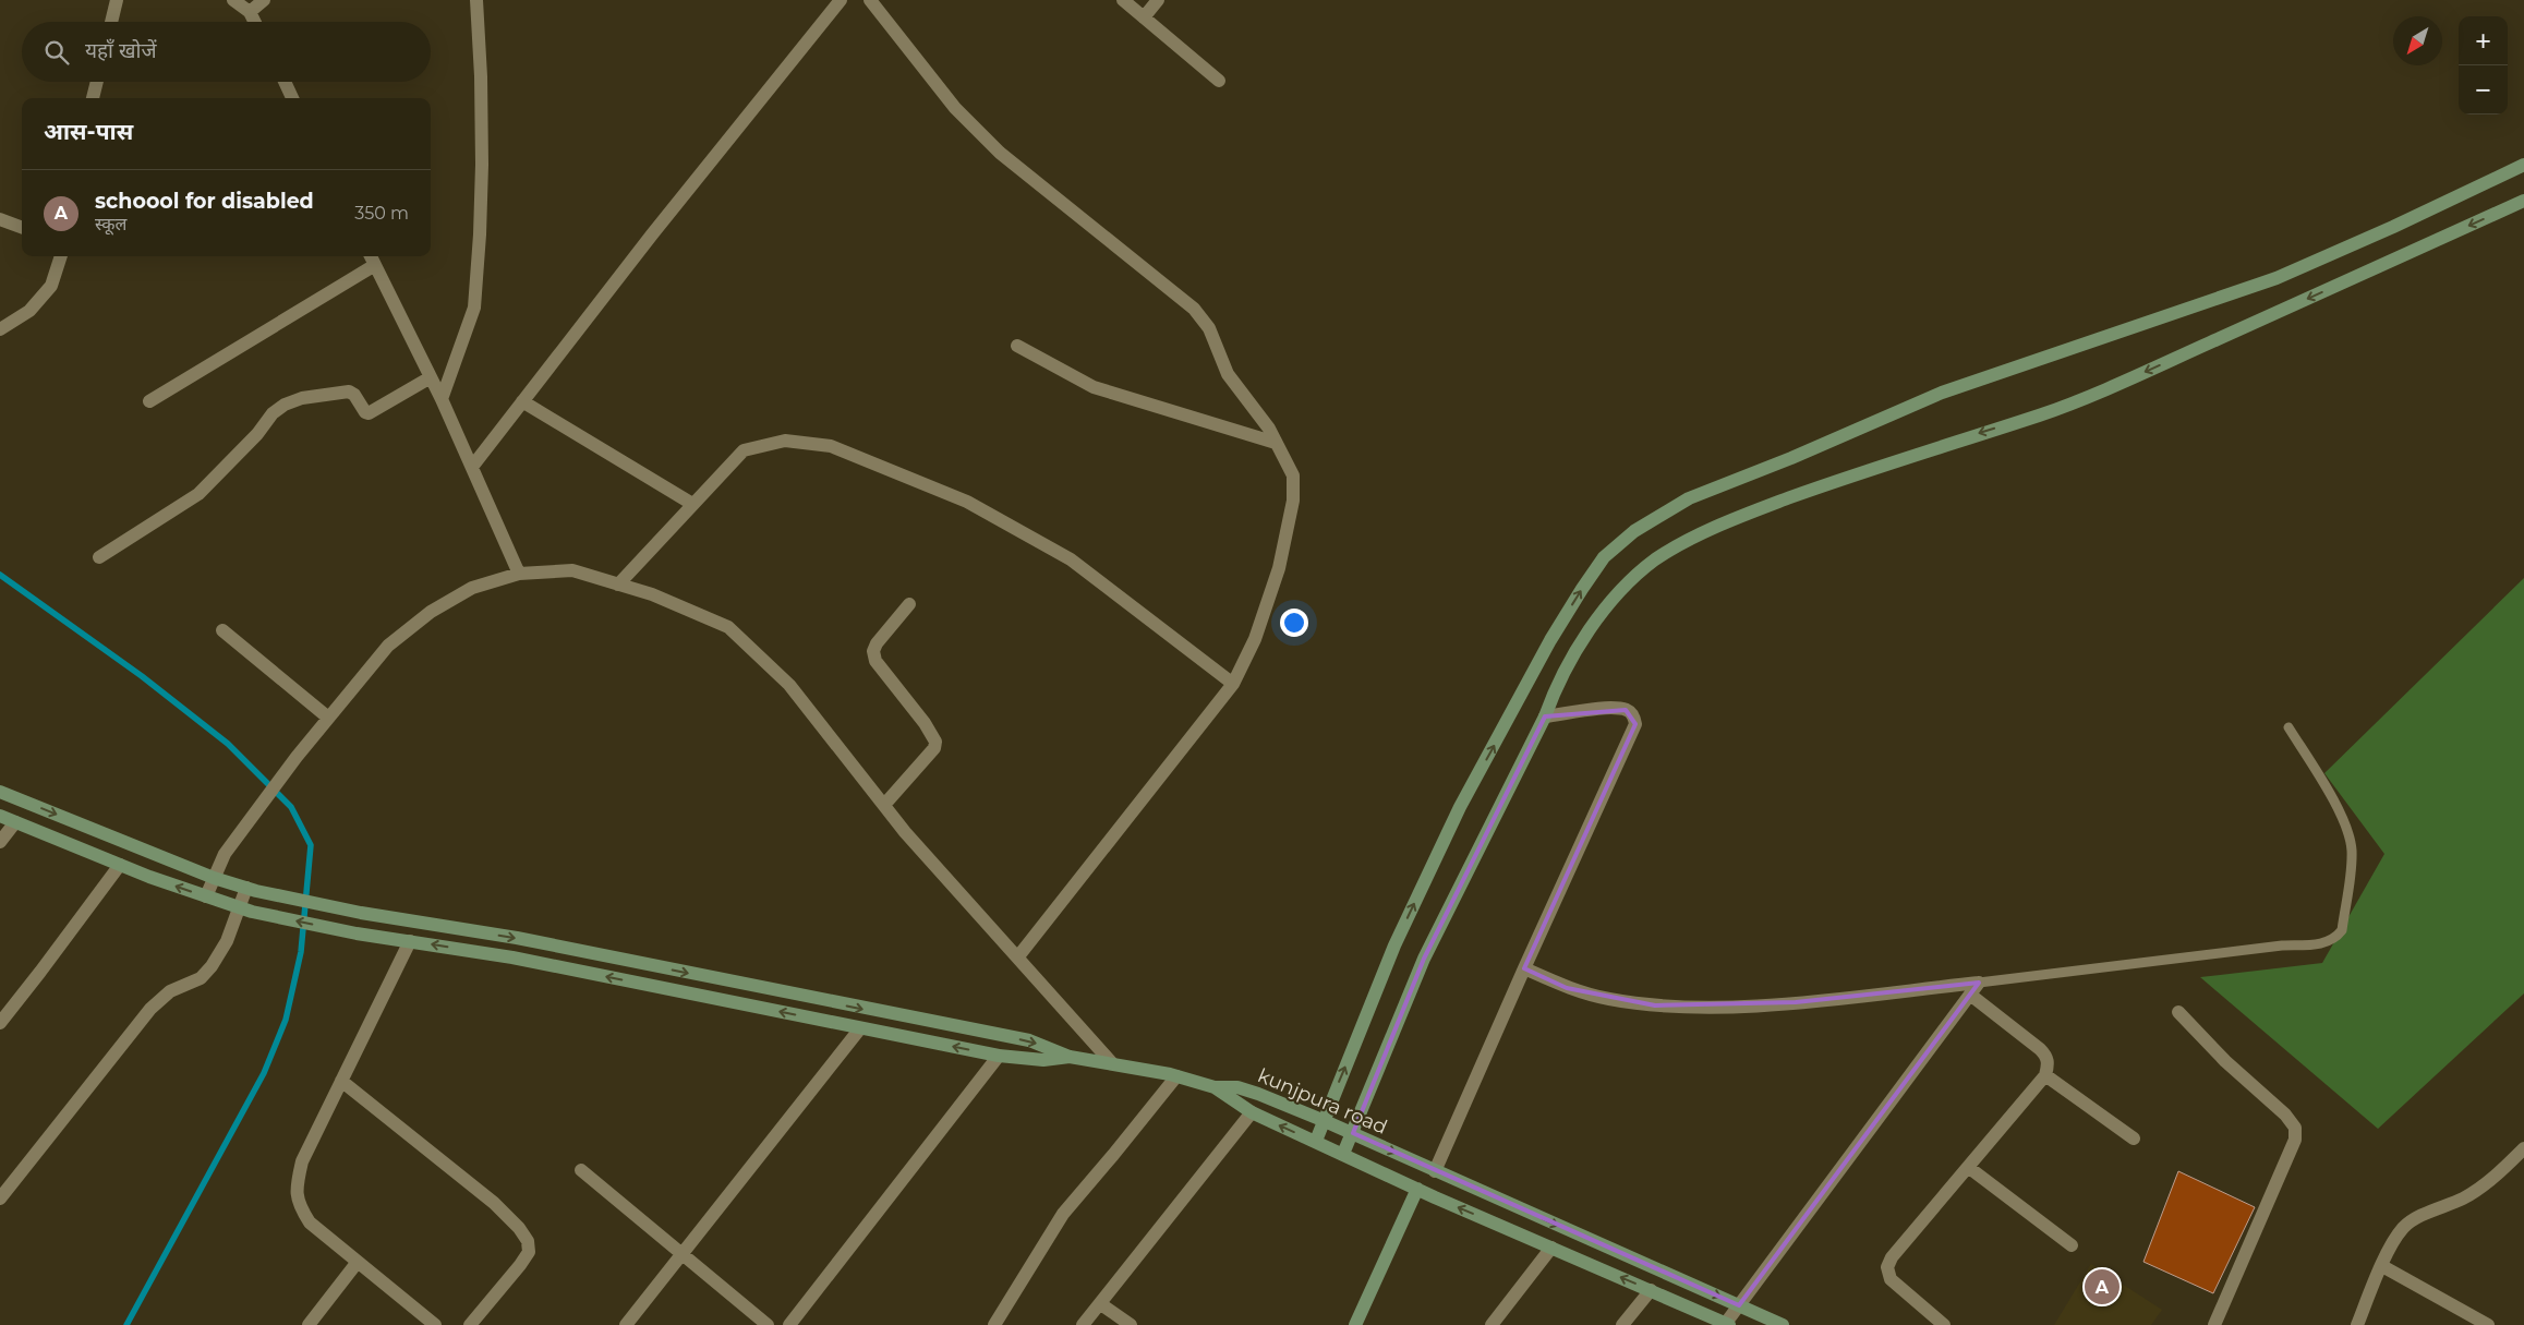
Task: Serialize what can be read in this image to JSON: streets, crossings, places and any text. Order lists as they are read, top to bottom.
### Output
{
  "streets": {
    "street": ["kunjpura road"]
  },
  "north": "bottom left",
  "page": {
    "map_buttons": ["+", "−"],
    "search": "यहाँ खोजें",
    "heading": "आस-पास",
    "list": [
      {
        "mark": "A",
        "name": "schoool for disabled",
        "note": "स्कूल",
        "value": "350 m"
      }
    ],
    "pins": "A"
  }
}
